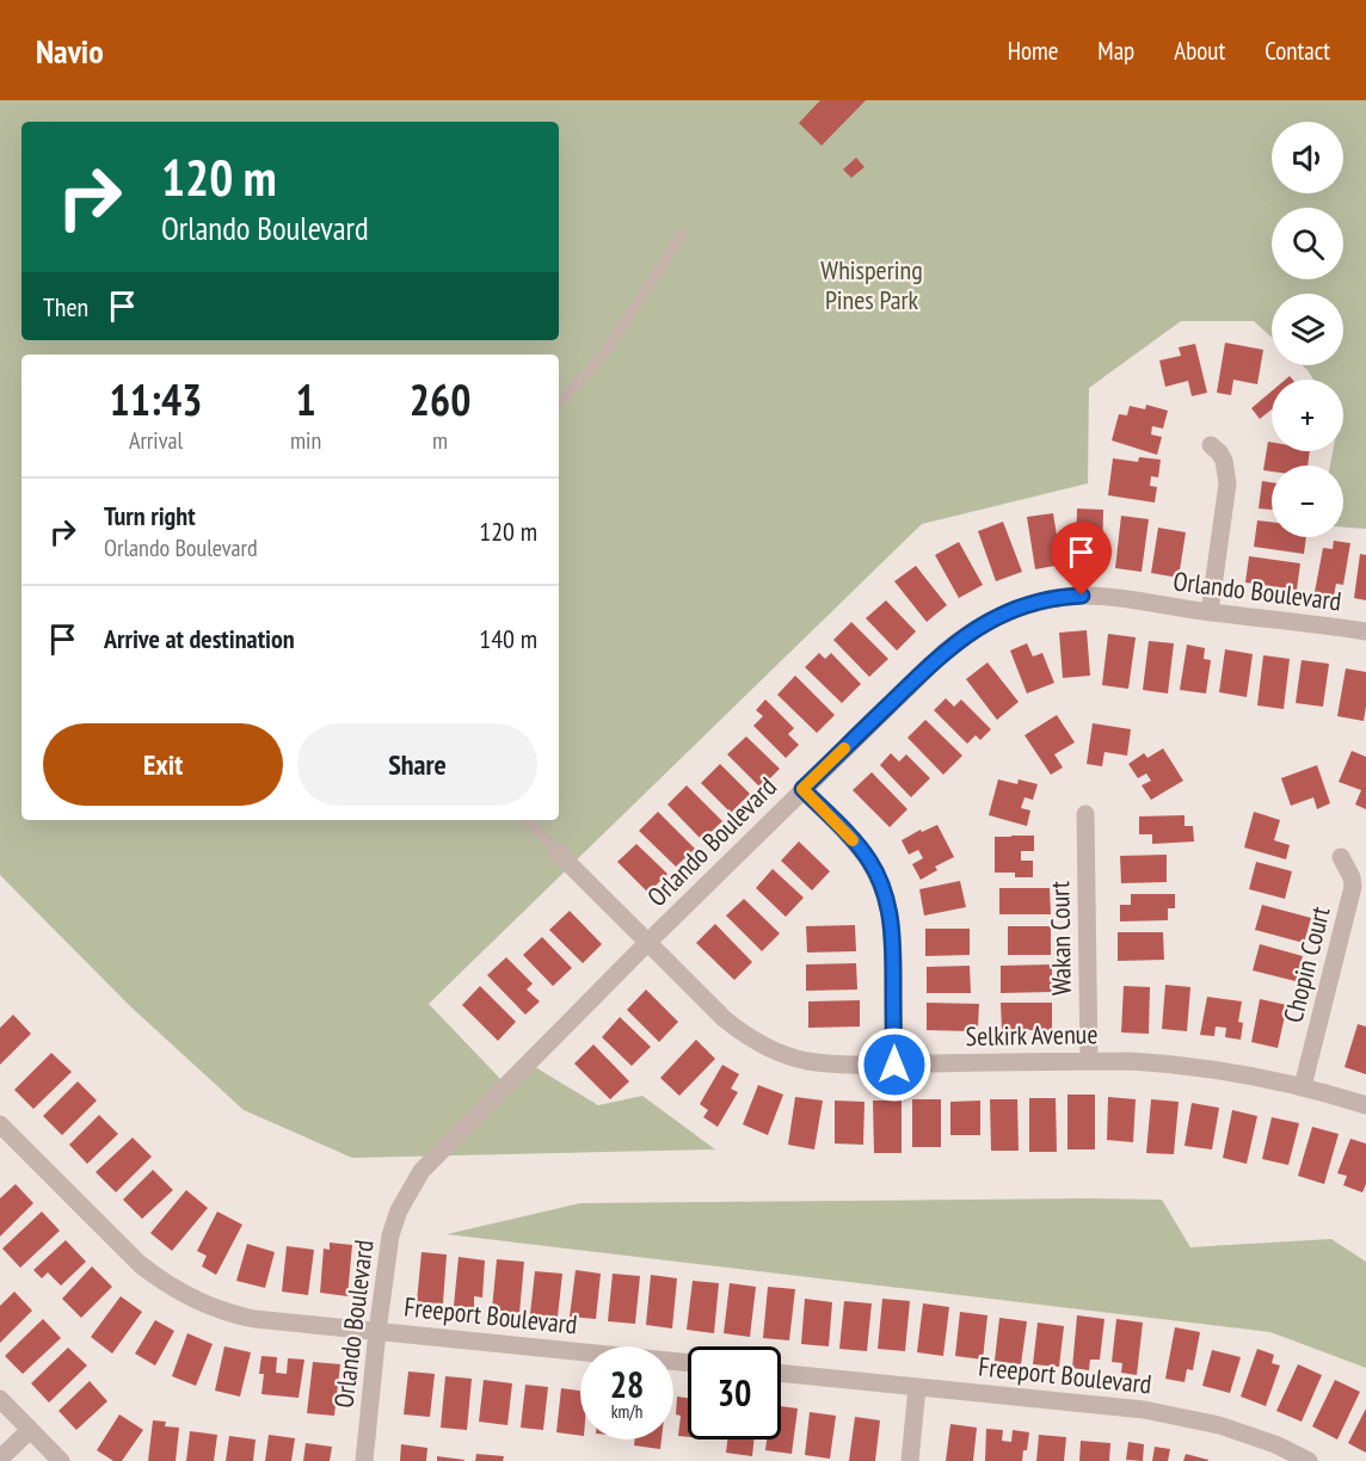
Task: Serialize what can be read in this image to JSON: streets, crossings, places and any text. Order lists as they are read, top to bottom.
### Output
{
  "streets": {
    "street": [
      "Orlando Boulevard",
      "Wakan Court",
      "Chopin Court",
      "Selkirk Avenue",
      "Freeport Boulevard"
    ]
  },
  "crossings": [
    ["Orlando Boulevard", "Selkirk Avenue"],
    ["Orlando Boulevard", "Freeport Boulevard"],
    ["Wakan Court", "Selkirk Avenue"],
    ["Chopin Court", "Selkirk Avenue"]
  ],
  "parks": ["Whispering Pines Park"],
  "page": {
    "header": "Navio",
    "nav": [
      "Home",
      "Map",
      "About",
      "Contact"
    ],
    "map_buttons": ["+", "−"],
    "turn": ["120 m", "Orlando Boulevard"],
    "then": "Then",
    "eta": [
      "11:43",
      "Arrival",
      "1",
      "min",
      "260",
      "m"
    ],
    "list": [
      {
        "name": "Turn right",
        "note": "Orlando Boulevard",
        "value": "120 m"
      },
      {
        "name": "Arrive at destination",
        "value": "140 m"
      }
    ],
    "buttons": ["Exit", "Share"],
    "speed": "28 km/h",
    "limit": "30"
  }
}
